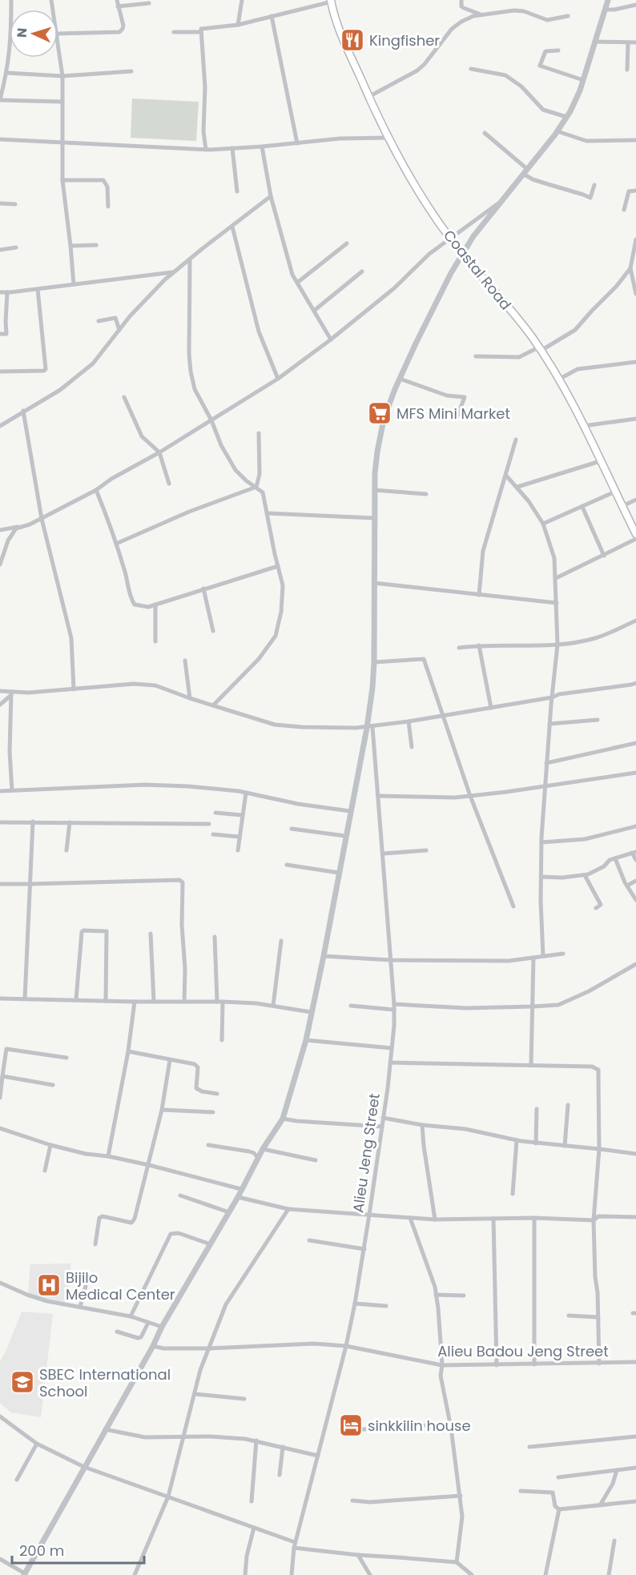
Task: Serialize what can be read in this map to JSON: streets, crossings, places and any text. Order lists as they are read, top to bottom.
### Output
{
  "streets": {
    "main road": ["Coastal Road"],
    "street": ["Alieu Jeng Street", "Alieu Badou Jeng Street"]
  },
  "crossings": [
    ["Alieu Jeng Street", "Alieu Badou Jeng Street"]
  ],
  "places": {
    "restaurant": ["Kingfisher"],
    "supermarket": ["MFS Mini Market"],
    "hospital": ["Bijilo Medical Center"],
    "school or university": ["SBEC International School"],
    "hotel": ["sinkkilin house"]
  },
  "scale_bar": "200 m",
  "north": "left"
}
